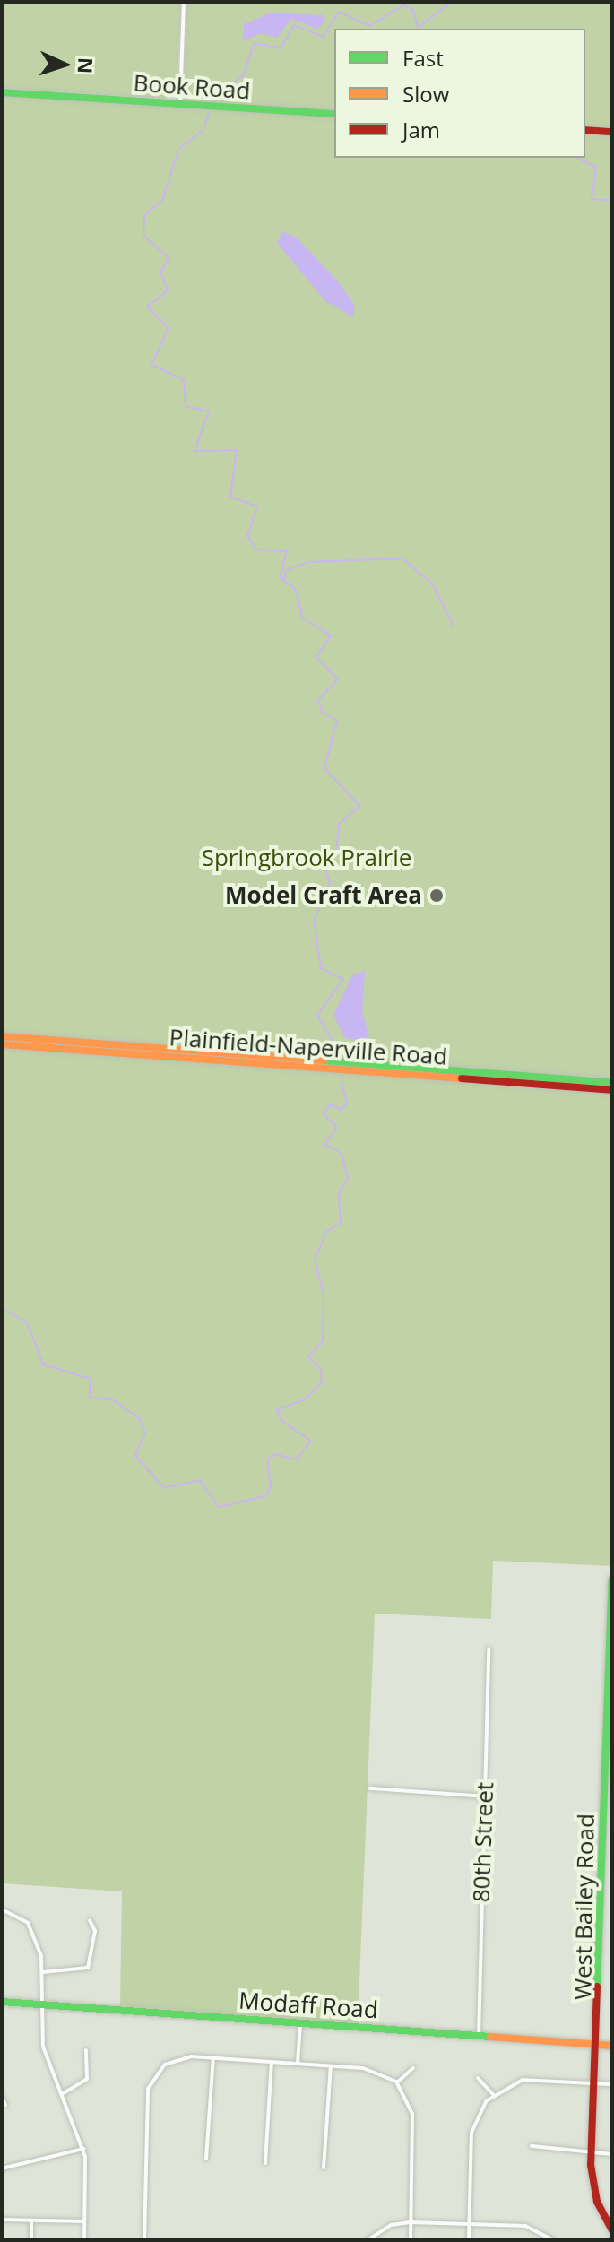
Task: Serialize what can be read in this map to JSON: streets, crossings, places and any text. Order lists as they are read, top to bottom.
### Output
{
  "streets": {
    "street": [
      "Book Road",
      "Plainfield-Naperville Road",
      "80th Street",
      "West Bailey Road",
      "Modaff Road"
    ]
  },
  "crossings": [
    ["80th Street", "Modaff Road"],
    ["West Bailey Road", "Modaff Road"]
  ],
  "parks": ["Springbrook Prairie"],
  "places": ["Model Craft Area"],
  "legend": ["Fast", "Slow", "Jam"],
  "north": "right"
}
